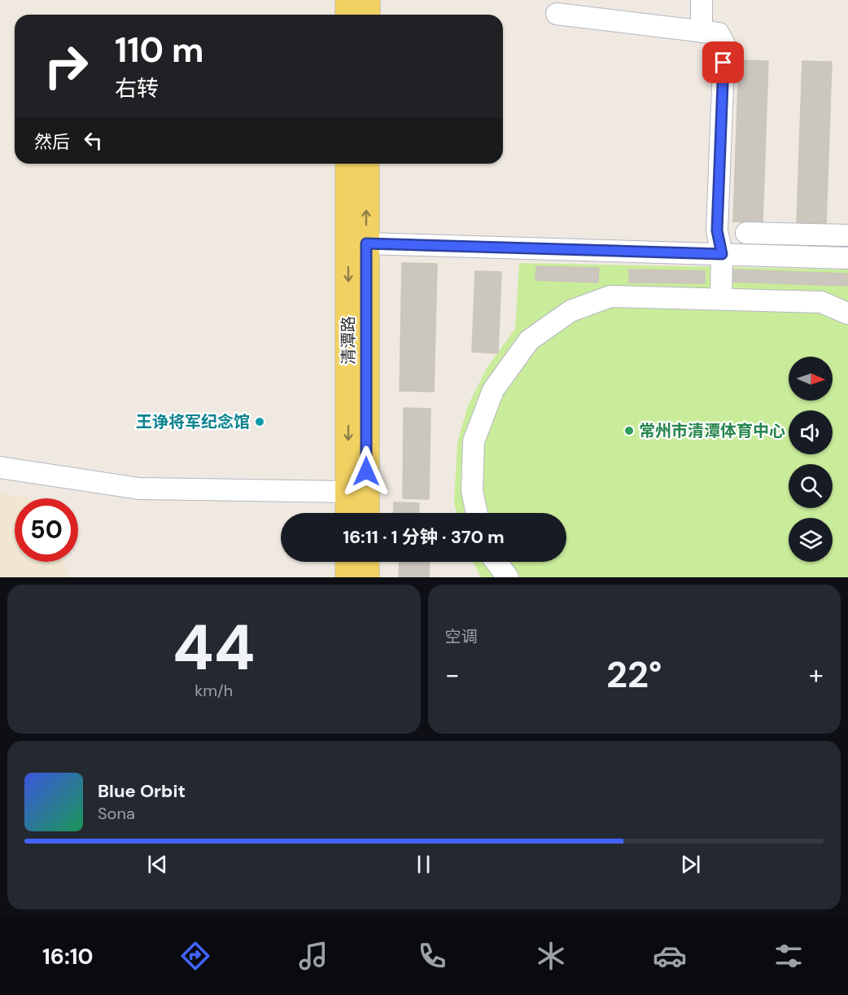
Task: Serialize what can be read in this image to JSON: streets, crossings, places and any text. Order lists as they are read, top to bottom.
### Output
{
  "streets": {
    "main road": ["清潭路"]
  },
  "places": ["王诤将军纪念馆", "常州市清潭体育中心"],
  "north": "right",
  "page": {
    "turn": ["110 m", "右转"],
    "then": "然后",
    "limit": "50",
    "trip": "16:11 · 1 分钟 · 370 m",
    "tile": [
      ["44", "km/h"],
      "空调"
    ],
    "heat": ["−", "22°", "+"],
    "song": ["Blue Orbit", "Sona"],
    "tabs": "16:10"
  }
}
